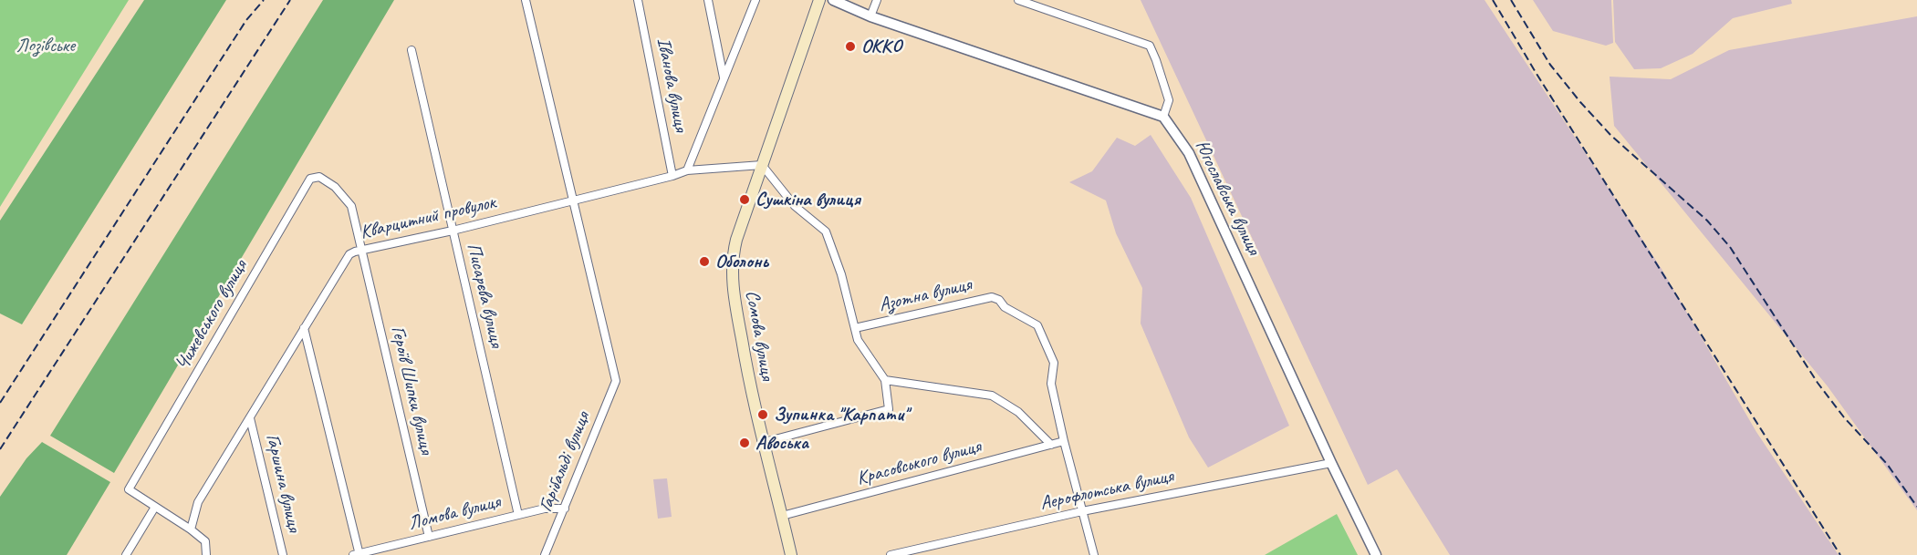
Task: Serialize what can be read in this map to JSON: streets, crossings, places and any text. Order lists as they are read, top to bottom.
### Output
{
  "streets": {
    "main road": ["Сомова вулиця"],
    "street": [
      "Іванова вулиця",
      "Югославська вулиця",
      "Кварцитний провулок",
      "Писарєва вулиця",
      "Азотна вулиця",
      "Чижевського вулиця",
      "Героїв Шипки вулиця",
      "Гарібальді вулиця",
      "Красовського вулиця",
      "Гаршина вулиця",
      "Аерофлотська вулиця",
      "Ломова вулиця"
    ]
  },
  "crossings": [
    ["Іванова вулиця", "Кварцитний провулок"],
    ["Югославська вулиця", "Аерофлотська вулиця"],
    ["Кварцитний провулок", "Писарєва вулиця"],
    ["Кварцитний провулок", "Чижевського вулиця"],
    ["Кварцитний провулок", "Сомова вулиця"],
    ["Кварцитний провулок", "Героїв Шипки вулиця"],
    ["Кварцитний провулок", "Гарібальді вулиця"],
    ["Кварцитний провулок", "Гаршина вулиця"],
    ["Писарєва вулиця", "Ломова вулиця"],
    ["Азотна вулиця", "Красовського вулиця"],
    ["Азотна вулиця", "Аерофлотська вулиця"],
    ["Чижевського вулиця", "Героїв Шипки вулиця"],
    ["Сомова вулиця", "Красовського вулиця"],
    ["Героїв Шипки вулиця", "Ломова вулиця"],
    ["Гарібальді вулиця", "Ломова вулиця"]
  ],
  "parks": ["Лозівське"],
  "places": [
    "ОККО",
    "Сушкіна вулиця",
    "Оболонь",
    "Зупинка \"Карпати\"",
    "Авоська"
  ]
}
